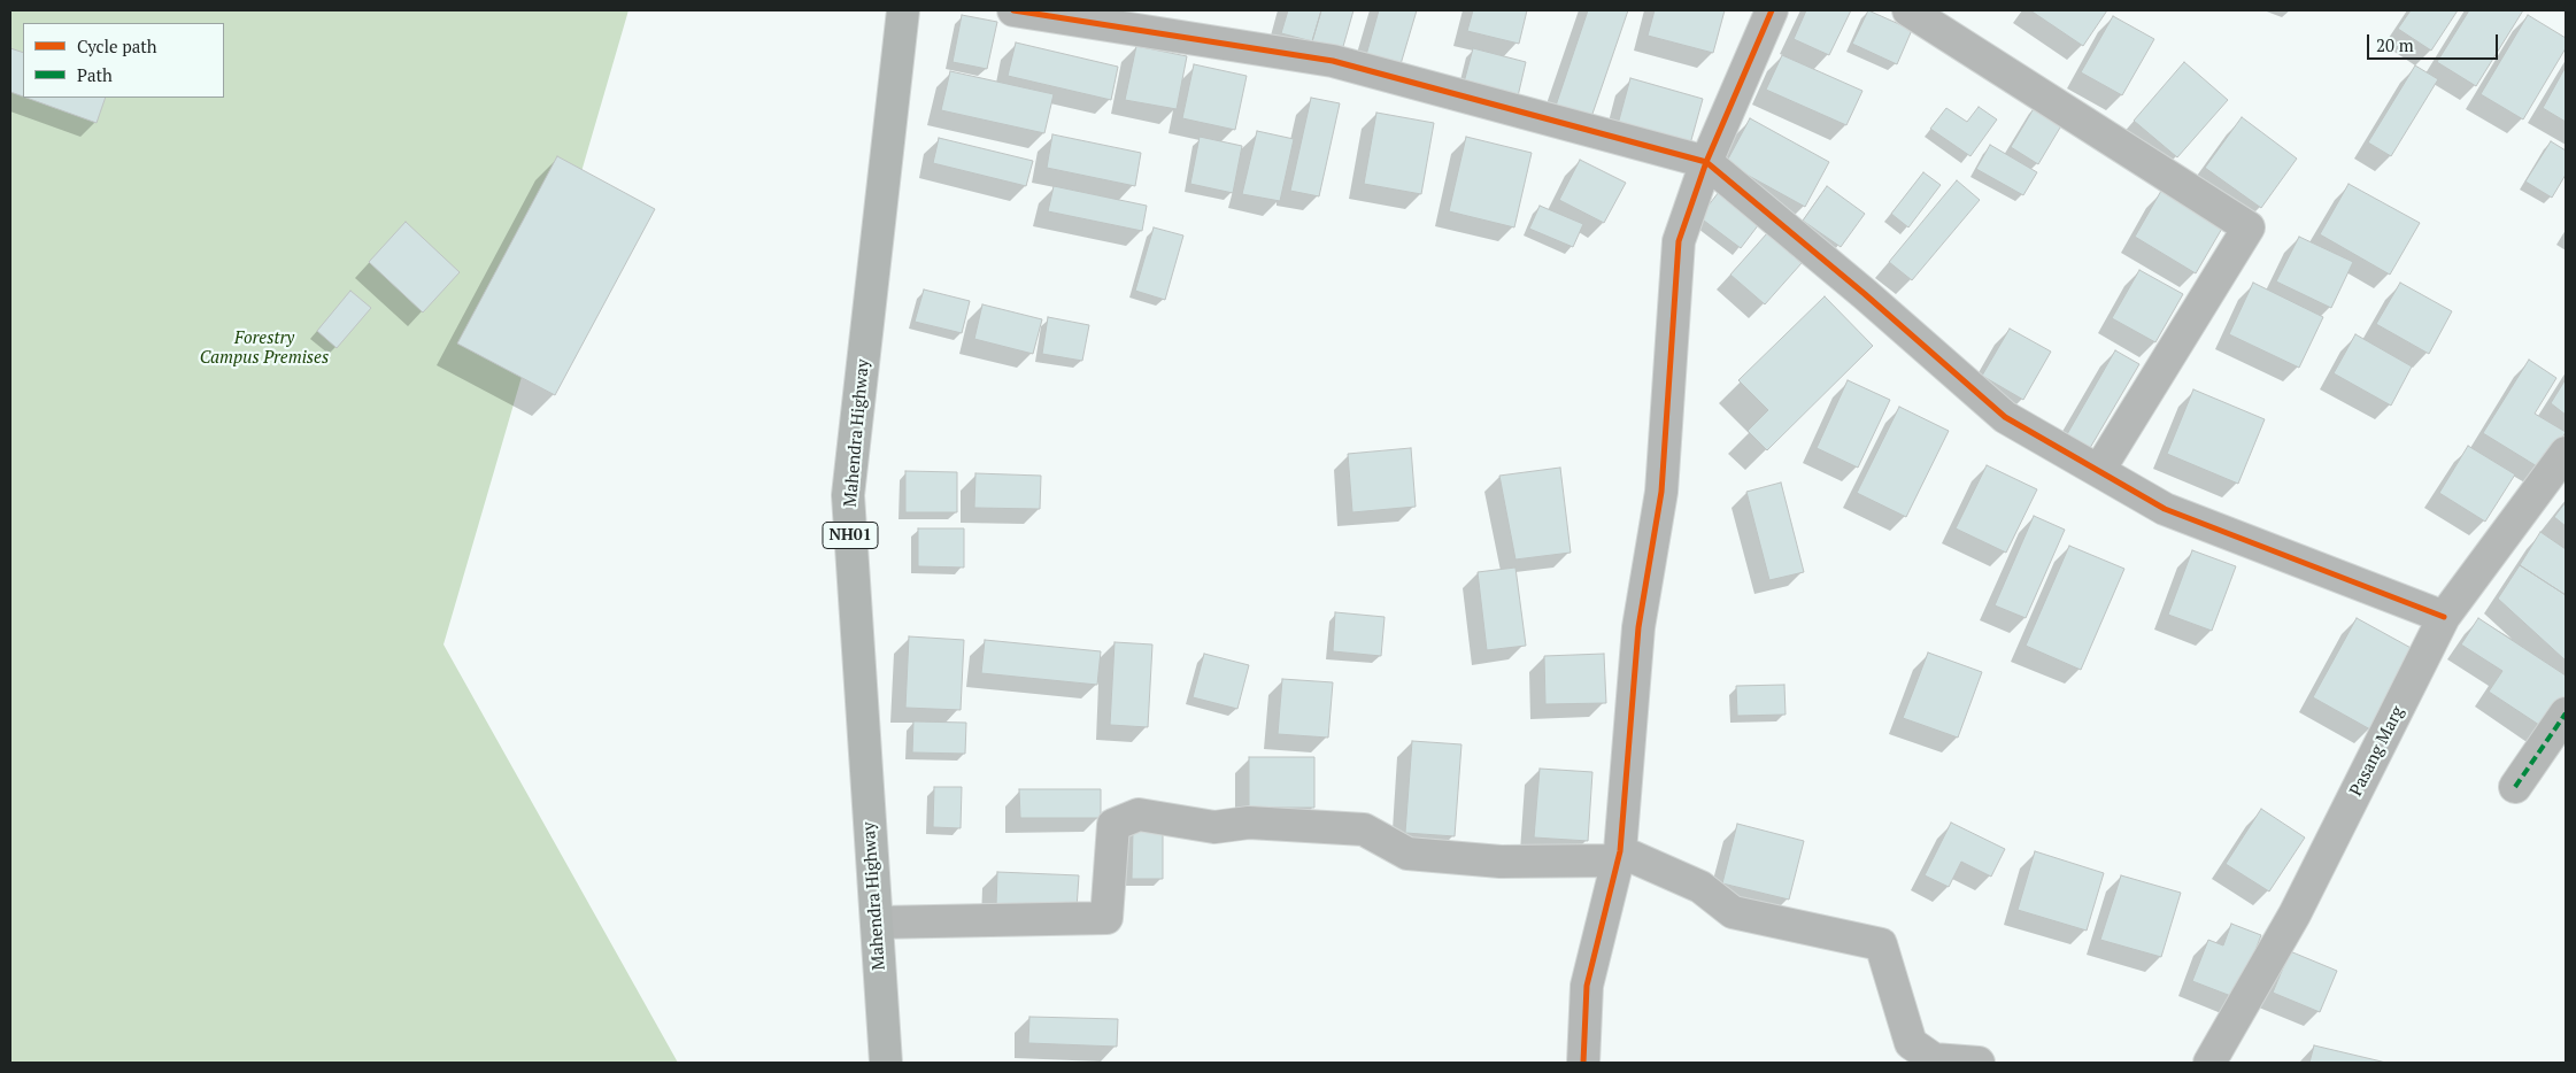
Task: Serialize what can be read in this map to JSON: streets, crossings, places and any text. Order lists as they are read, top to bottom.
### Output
{
  "streets": {
    "highway": ["Mahendra Highway", "NH01"],
    "street": ["Pasang Marg"]
  },
  "parks": ["Forestry Campus Premises"],
  "legend": ["Cycle path", "Path"],
  "scale_bar": "20 m"
}
